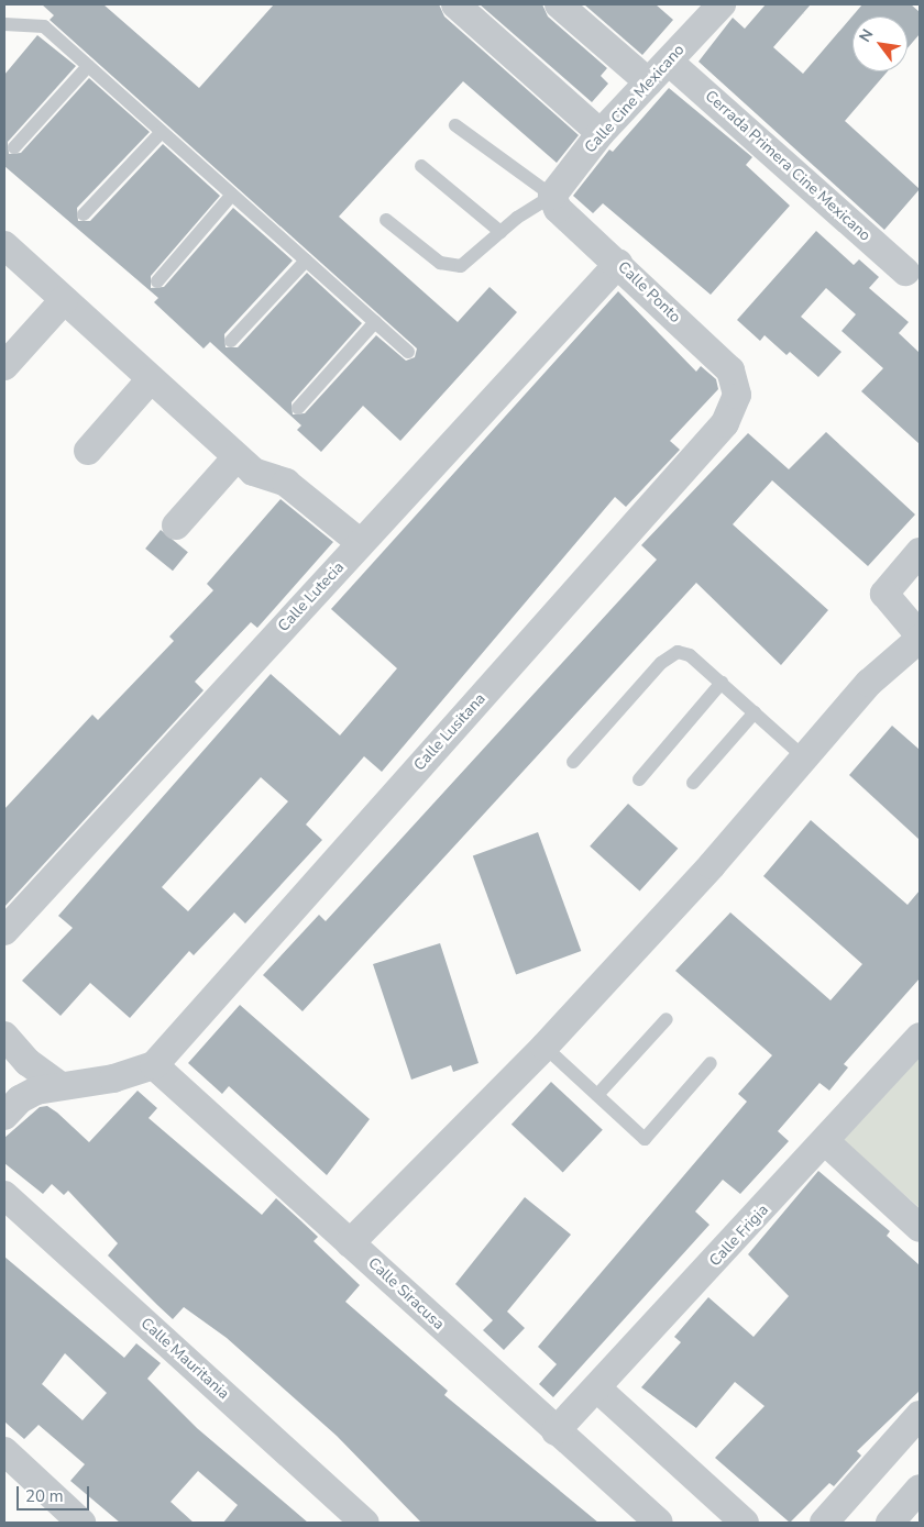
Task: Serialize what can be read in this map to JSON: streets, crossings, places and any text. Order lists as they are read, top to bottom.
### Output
{
  "streets": {
    "street": [
      "Calle Cine Mexicano",
      "Cerrada Primera Cine Mexicano",
      "Calle Ponto",
      "Calle Lutecia",
      "Calle Lusitana",
      "Calle Frigia",
      "Calle Siracusa",
      "Calle Mauritania"
    ]
  },
  "crossings": [
    ["Calle Cine Mexicano", "Cerrada Primera Cine Mexicano"],
    ["Calle Cine Mexicano", "Calle Ponto"],
    ["Calle Ponto", "Calle Lutecia"],
    ["Calle Ponto", "Calle Lusitana"],
    ["Calle Lusitana", "Calle Siracusa"],
    ["Calle Frigia", "Calle Siracusa"]
  ],
  "scale_bar": "20 m",
  "north": "top left"
}
